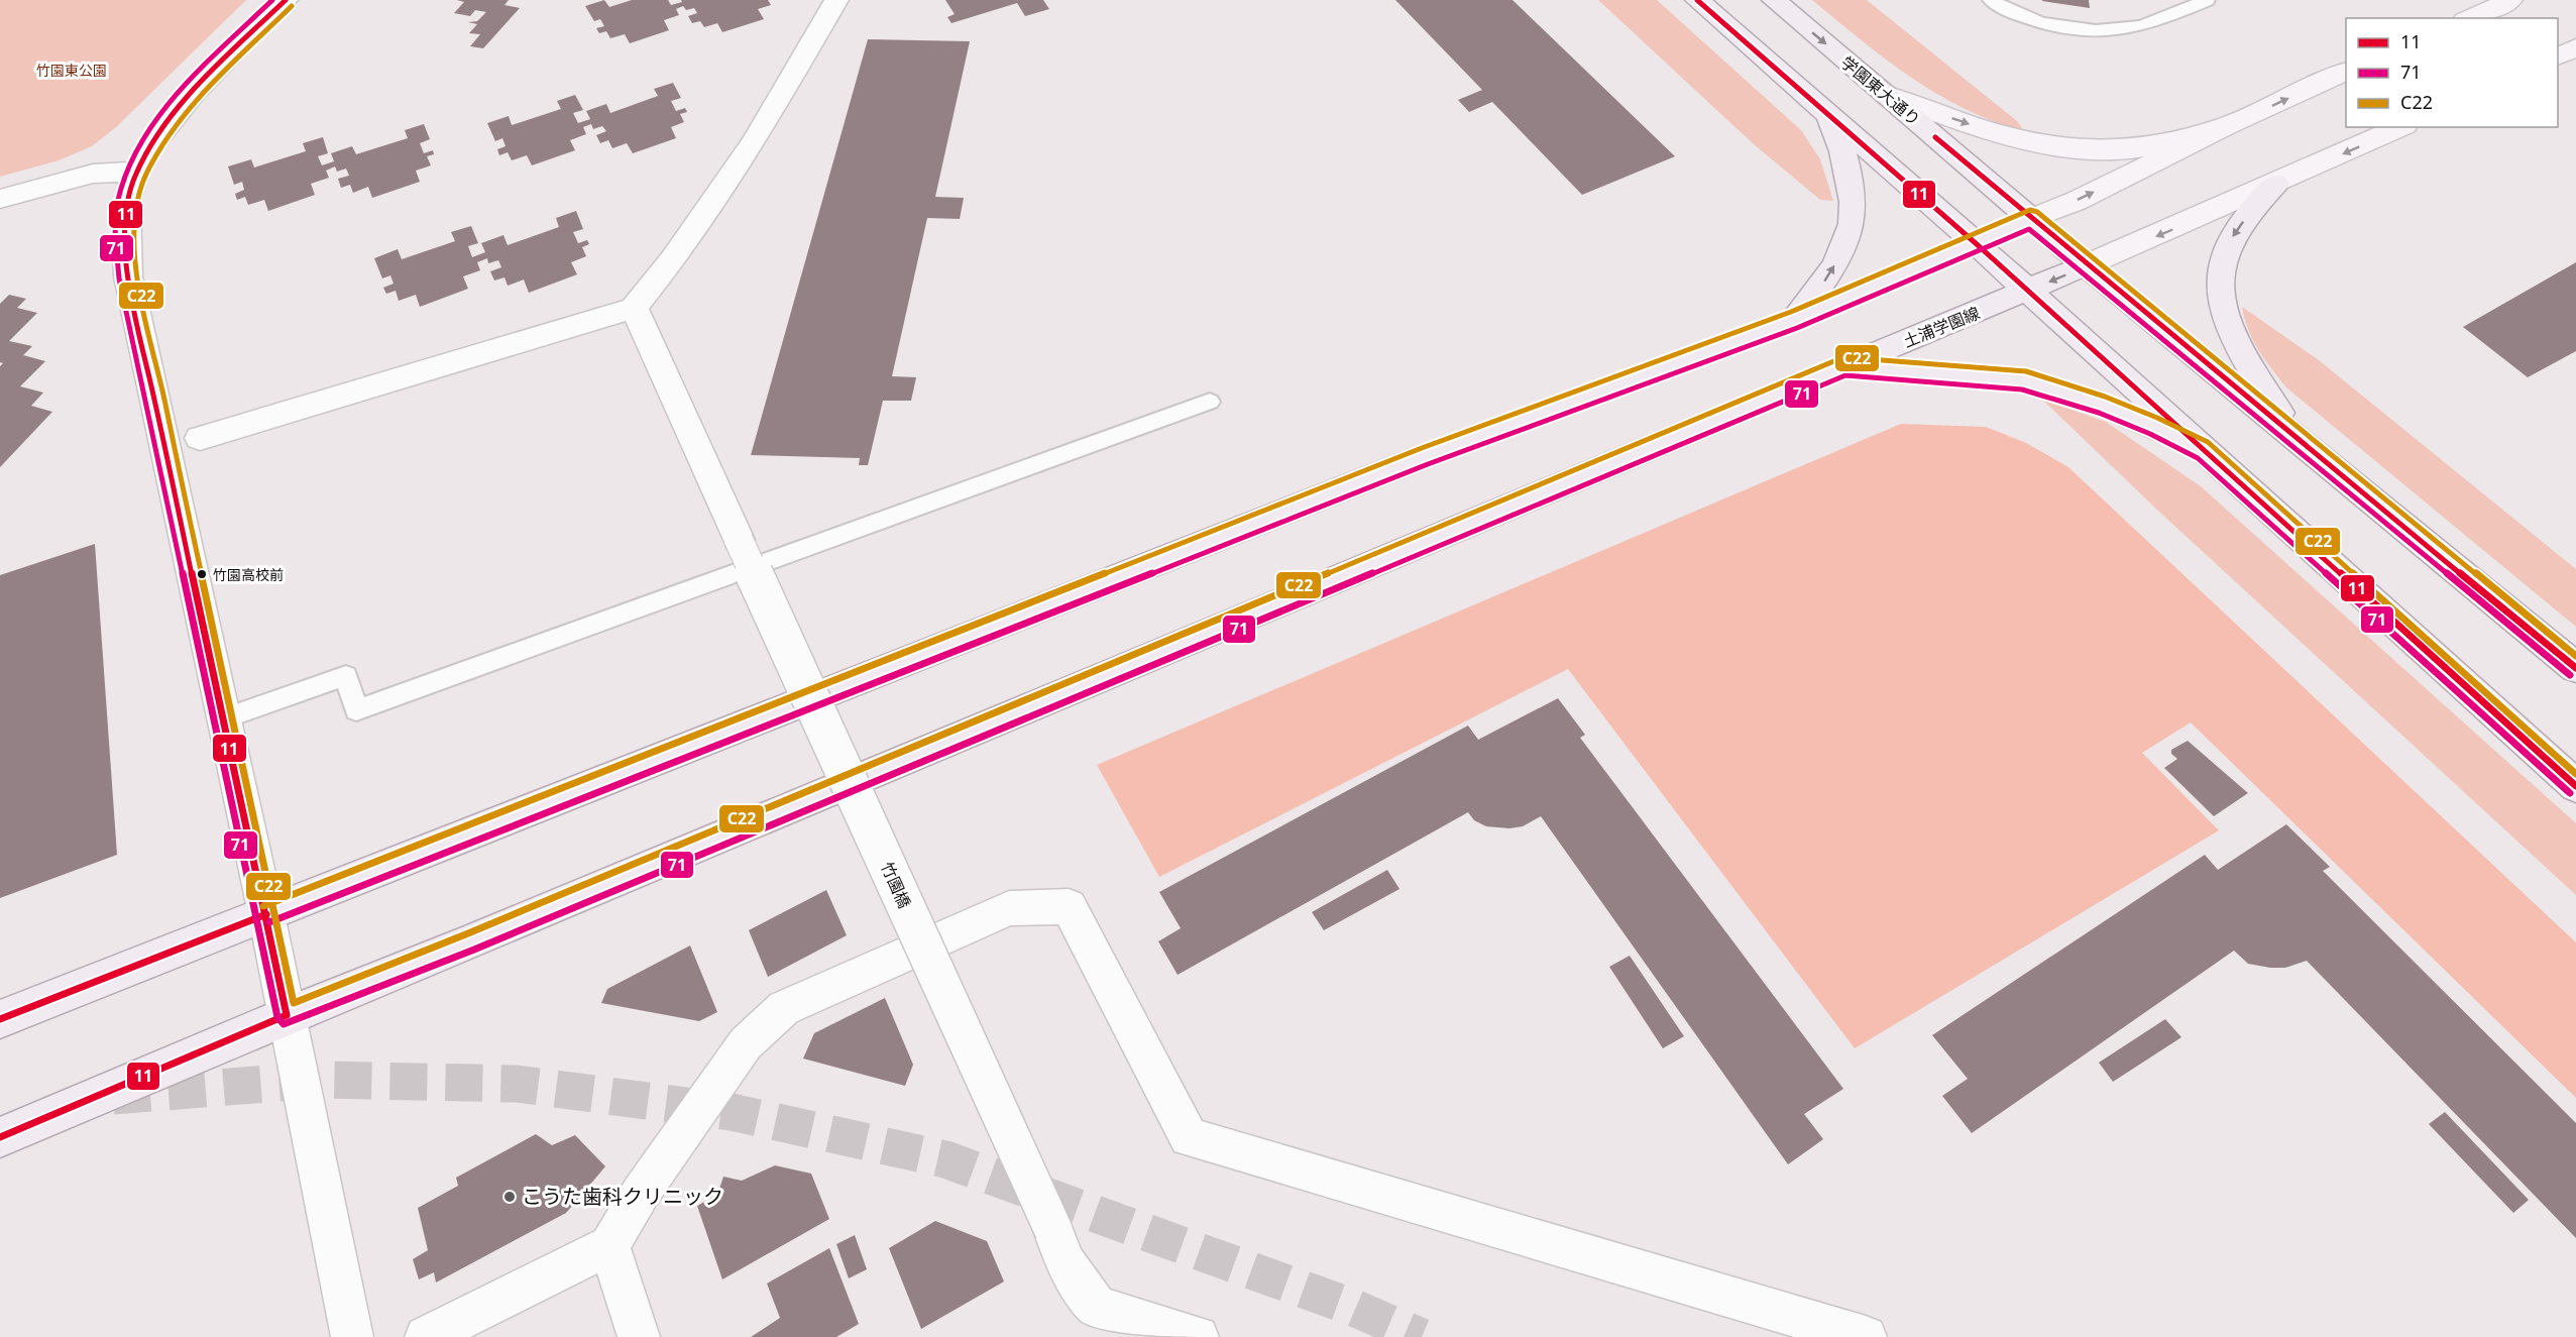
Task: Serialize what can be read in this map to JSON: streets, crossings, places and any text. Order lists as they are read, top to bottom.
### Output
{
  "streets": {
    "main road": ["学園東大通り", "土浦学園線"],
    "street": ["竹園橋"]
  },
  "crossings": [
    ["学園東大通り", "土浦学園線"]
  ],
  "parks": ["竹園東公園"],
  "places": ["竹園高校前", "こうた歯科クリニック"],
  "lines": ["transit line 11", "transit line 71", "transit line C22"],
  "legend": ["11", "71", "C22"]
}
